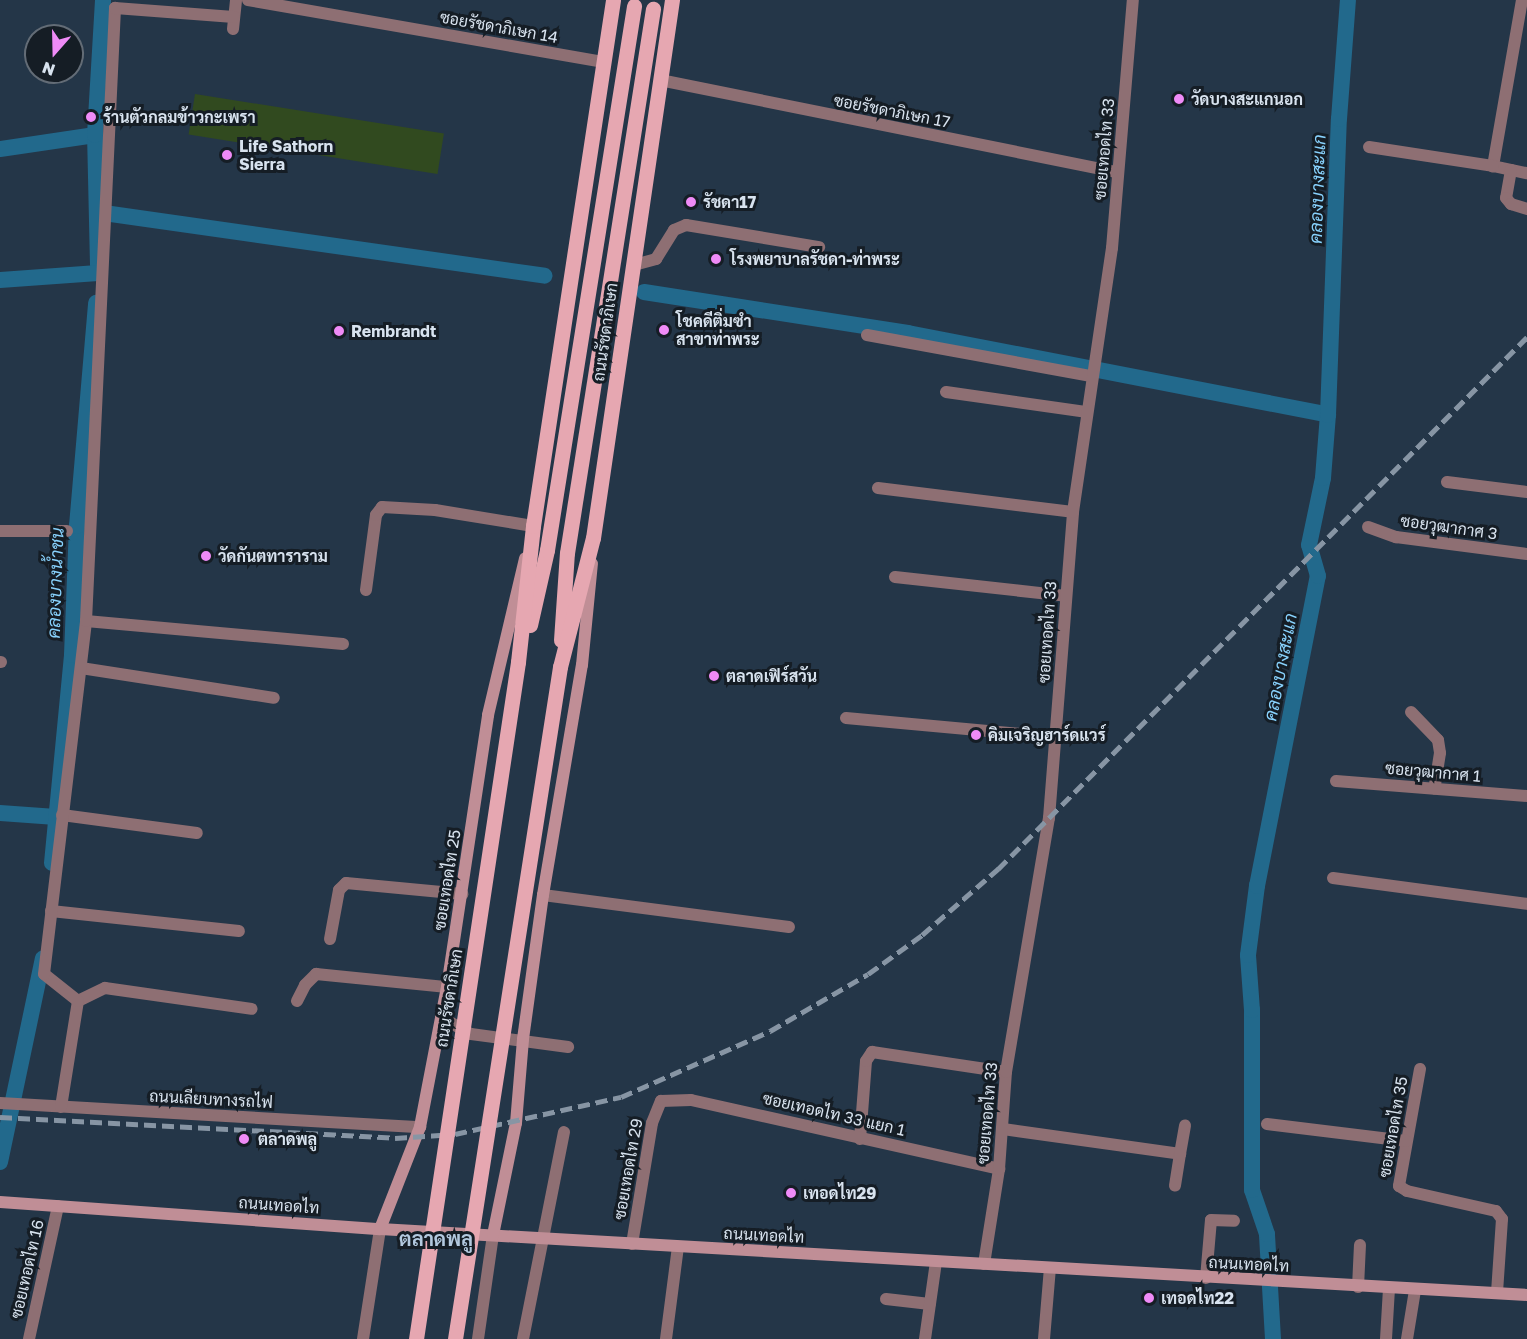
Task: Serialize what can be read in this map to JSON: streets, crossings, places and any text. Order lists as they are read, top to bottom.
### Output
{
  "streets": {
    "main road": ["ถนนรัชดาภิเษก", "ซอยเทอดไท 25", "ถนนเทอดไท"],
    "street": [
      "ซอยรัชดาภิเษก 14",
      "ซอยรัชดาภิเษก 17",
      "ซอยเทอดไท 33",
      "ซอยวุฒากาศ 3",
      "ซอยวุฒากาศ 1",
      "ถนนเลียบทางรถไฟ",
      "ซอยเทอดไท 33 แยก 1",
      "ซอยเทอดไท 35",
      "ซอยเทอดไท 29",
      "ซอยเทอดไท 16"
    ]
  },
  "crossings": [
    ["ซอยรัชดาภิเษก 14", "ถนนรัชดาภิเษก"],
    ["ซอยรัชดาภิเษก 17", "ซอยเทอดไท 33"],
    ["ซอยรัชดาภิเษก 17", "ถนนรัชดาภิเษก"],
    ["ซอยเทอดไท 33", "ซอยเทอดไท 33 แยก 1"],
    ["ซอยเทอดไท 33", "ถนนเทอดไท"],
    ["ถนนรัชดาภิเษก", "ซอยเทอดไท 25"],
    ["ซอยเทอดไท 25", "ถนนเลียบทางรถไฟ"],
    ["ซอยเทอดไท 25", "ถนนเทอดไท"],
    ["ซอยเทอดไท 33 แยก 1", "ซอยเทอดไท 29"],
    ["ซอยเทอดไท 35", "ถนนเทอดไท"],
    ["ซอยเทอดไท 29", "ถนนเทอดไท"],
    ["ถนนเทอดไท", "ซอยเทอดไท 16"]
  ],
  "districts": ["ตลาดพลู"],
  "water": ["คลองบางสะแก", "คลองบางน้ำชน"],
  "places": [
    "วัดบางสะแกนอก",
    "ร้านตัวกลมข้าวกะเพรา",
    "Life Sathorn Sierra",
    "รัชดา17",
    "โรงพยาบาลรัชดา-ท่าพระ",
    "โชคดีติ่มซำ สาขาท่าพระ",
    "Rembrandt",
    "วัดกันตทาราราม",
    "ตลาดเฟิร์สวัน",
    "คิมเจริญฮาร์ดแวร์",
    "ตลาดพลู",
    "เทอดไท29",
    "เทอดไท22"
  ],
  "north": "bottom"
}
